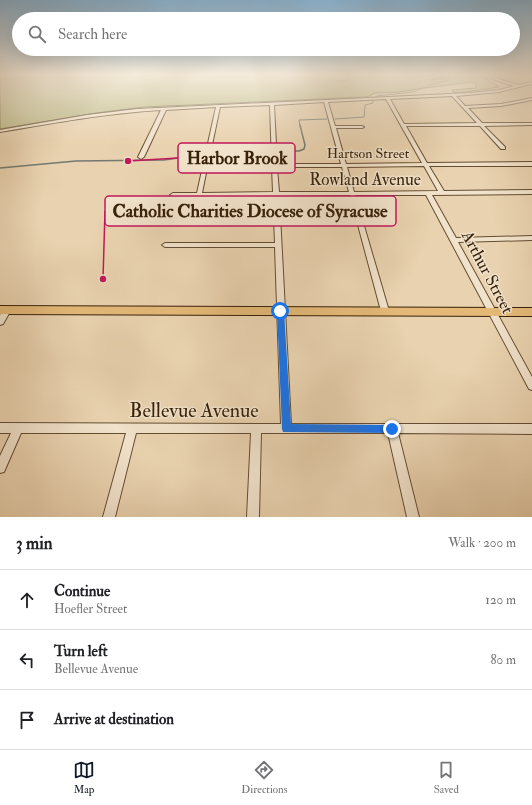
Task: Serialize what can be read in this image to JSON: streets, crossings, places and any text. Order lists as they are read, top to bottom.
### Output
{
  "streets": {
    "street": [
      "Hartson Street",
      "Rowland Avenue",
      "Arthur Street",
      "Bellevue Avenue"
    ]
  },
  "crossings": [
    ["Rowland Avenue", "Arthur Street"]
  ],
  "places": ["Harbor Brook", "Catholic Charities Diocese of Syracuse"],
  "page": {
    "search": "Search here",
    "heading": ["3 min", "Walk · 200 m"],
    "list": [
      ["Continue", "Hoefler Street", "120 m"],
      ["Turn left", "Bellevue Avenue", "80 m"],
      "Arrive at destination"
    ],
    "nav": ["Map", "Directions", "Saved"]
  }
}
